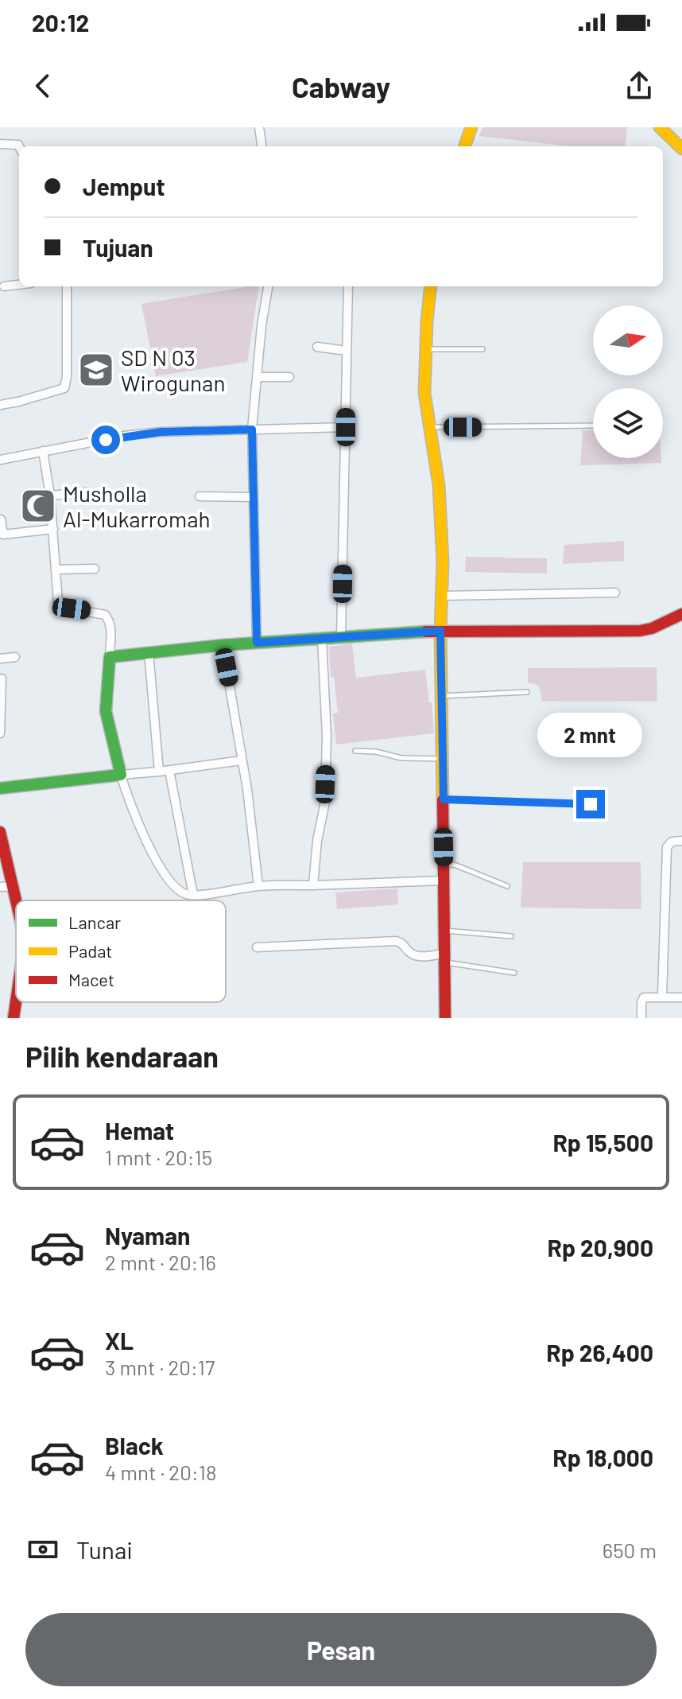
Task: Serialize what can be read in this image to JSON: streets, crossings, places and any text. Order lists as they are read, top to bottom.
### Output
{
  "places": {
    "school or university": ["SD N 03 Wirogunan"],
    "mosque": ["Musholla Al-Mukarromah"]
  },
  "legend": ["Lancar", "Padat", "Macet"],
  "north": "right",
  "page": {
    "status": "20:12",
    "header": "Cabway",
    "banner": ["Jemput", "Tujuan"],
    "bubble": "2 mnt",
    "heading": "Pilih kendaraan",
    "list": [
      {
        "name": "Hemat",
        "note": "1 mnt · 20:15",
        "value": "Rp 15,500"
      },
      {
        "name": "Nyaman",
        "note": "2 mnt · 20:16",
        "value": "Rp 20,900"
      },
      {
        "name": "XL",
        "note": "3 mnt · 20:17",
        "value": "Rp 26,400"
      },
      {
        "name": "Black",
        "note": "4 mnt · 20:18",
        "value": "Rp 18,000"
      }
    ],
    "pay": ["Tunai", "650 m"],
    "buttons": "Pesan"
  }
}
